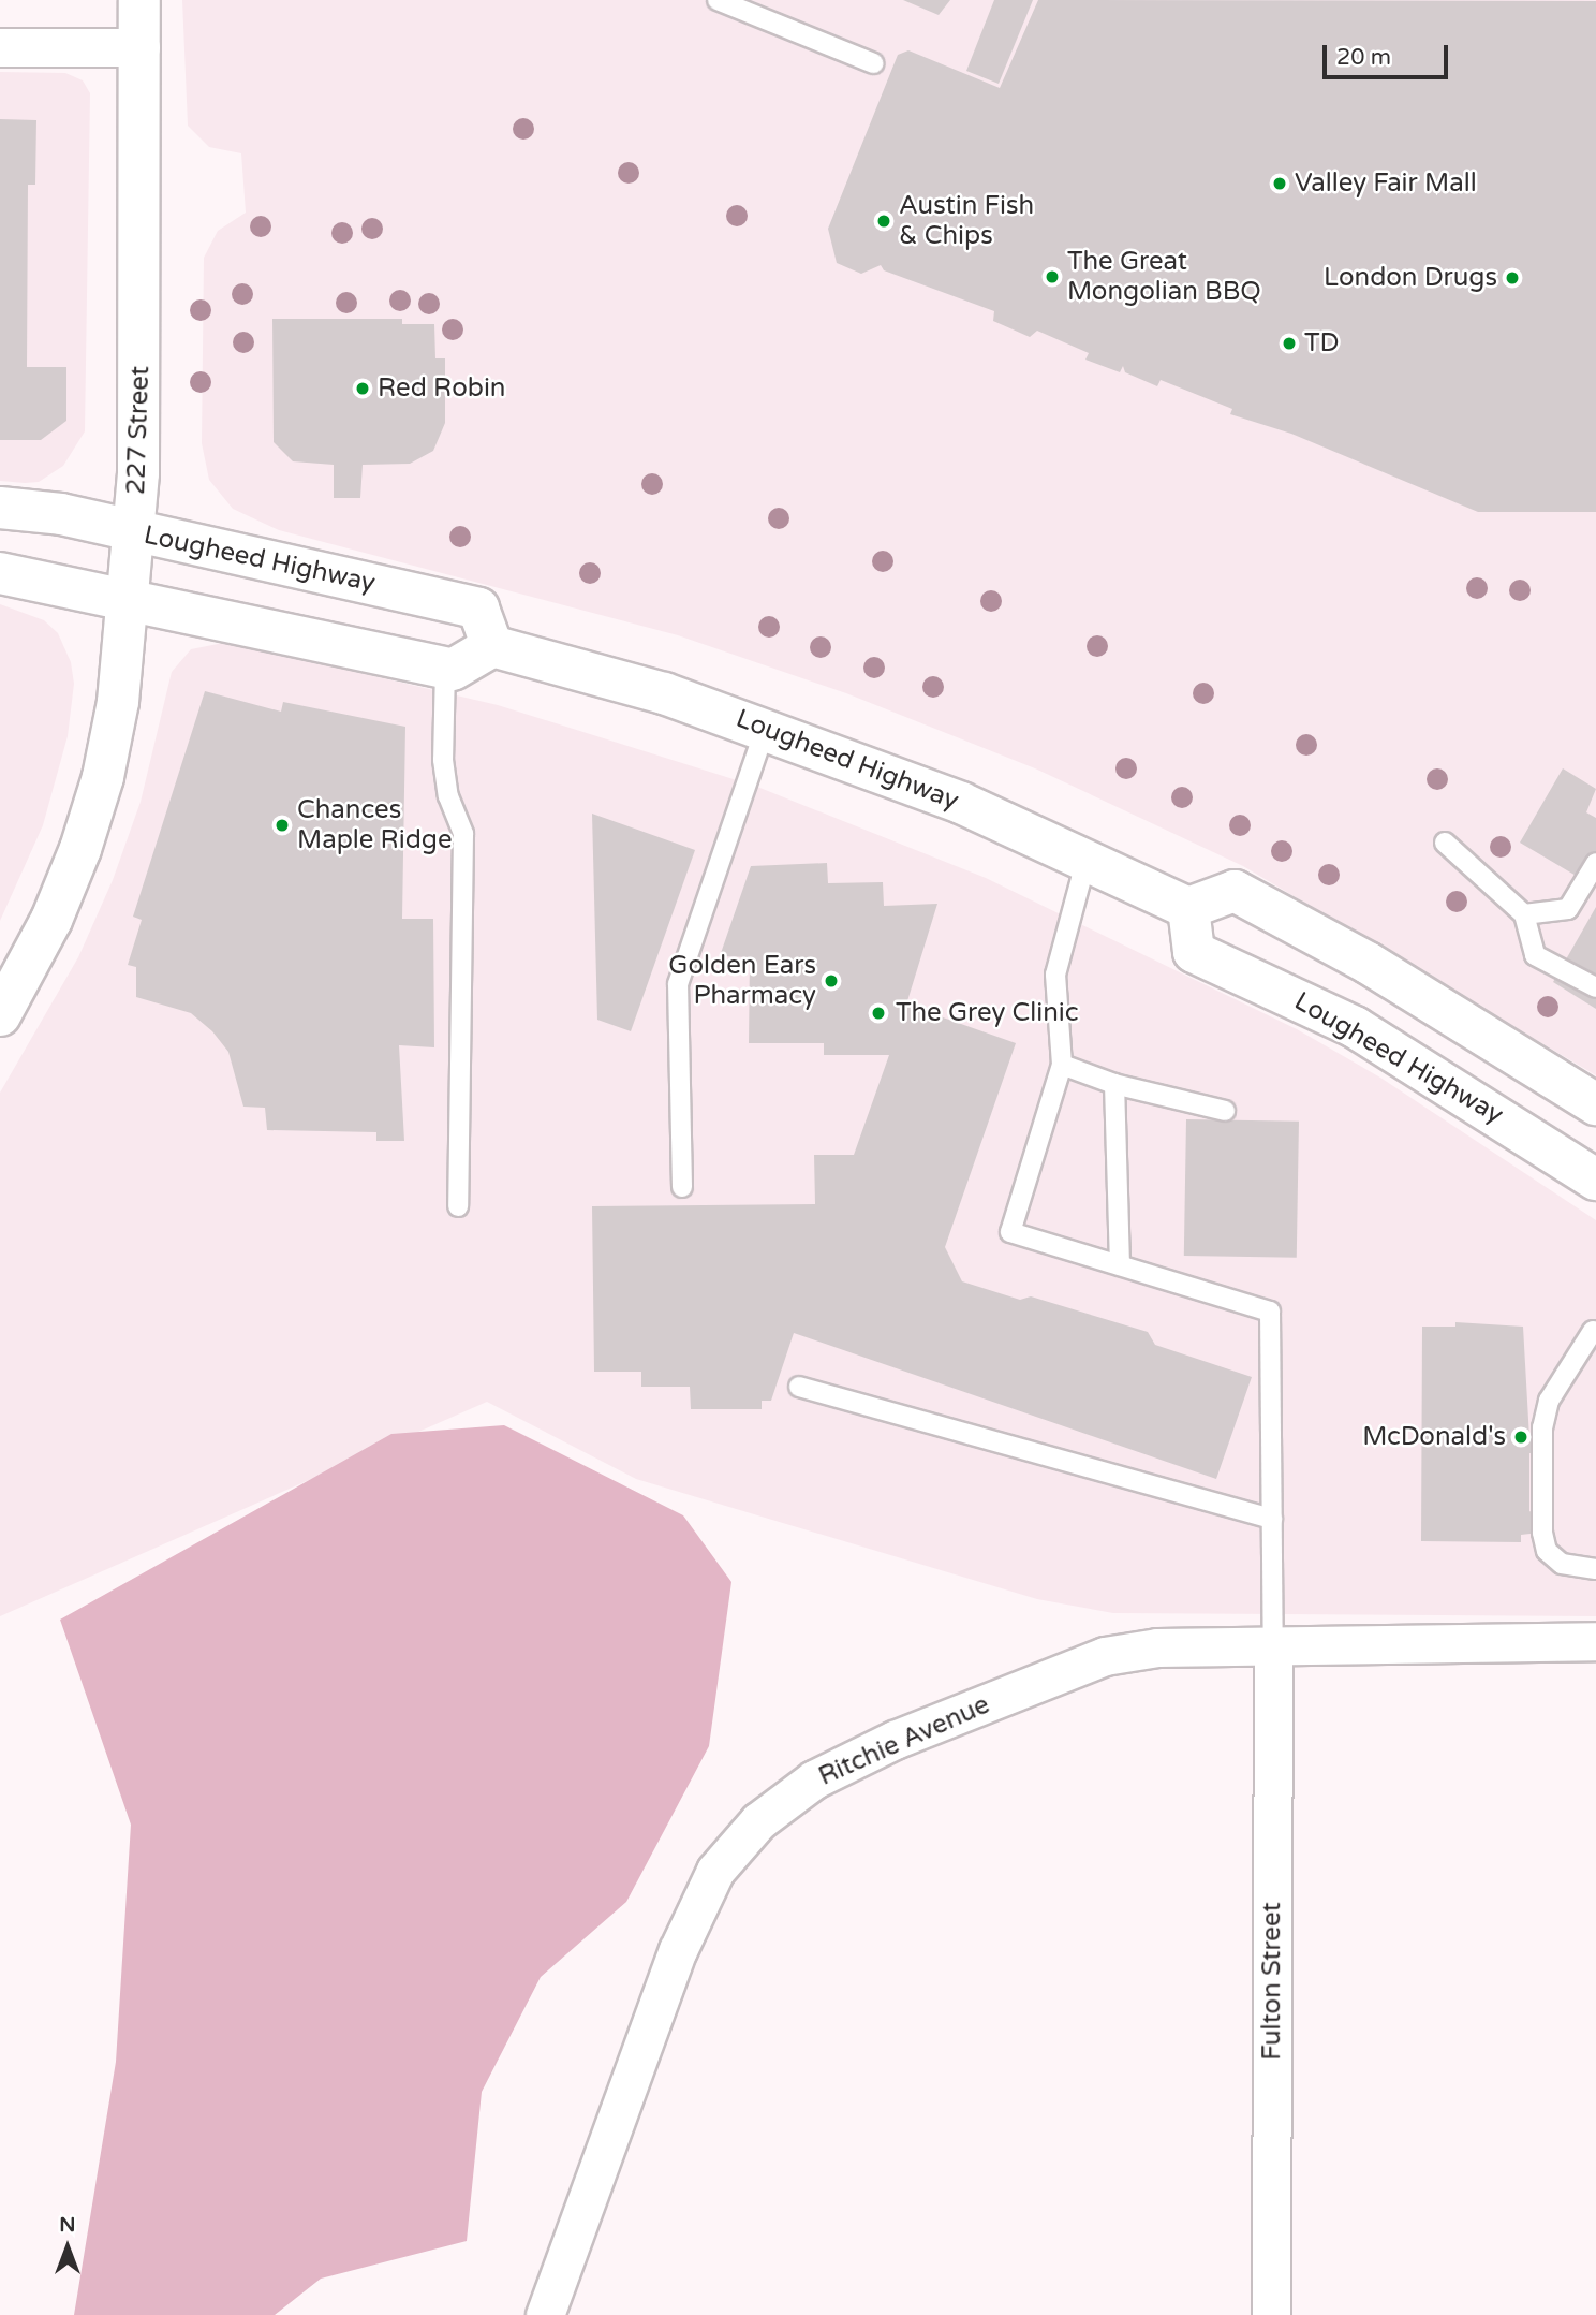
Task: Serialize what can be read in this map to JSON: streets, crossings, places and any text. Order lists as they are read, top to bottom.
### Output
{
  "streets": {
    "main road": ["227 Street", "Lougheed Highway"],
    "street": ["Ritchie Avenue", "Fulton Street"]
  },
  "crossings": [
    ["227 Street", "Lougheed Highway"],
    ["Ritchie Avenue", "Fulton Street"]
  ],
  "places": [
    "Valley Fair Mall",
    "Austin Fish & Chips",
    "The Great Mongolian BBQ",
    "London Drugs",
    "TD",
    "Red Robin",
    "Chances Maple Ridge",
    "Golden Ears Pharmacy",
    "The Grey Clinic",
    "McDonald's"
  ],
  "scale_bar": "20 m",
  "north": "top"
}
